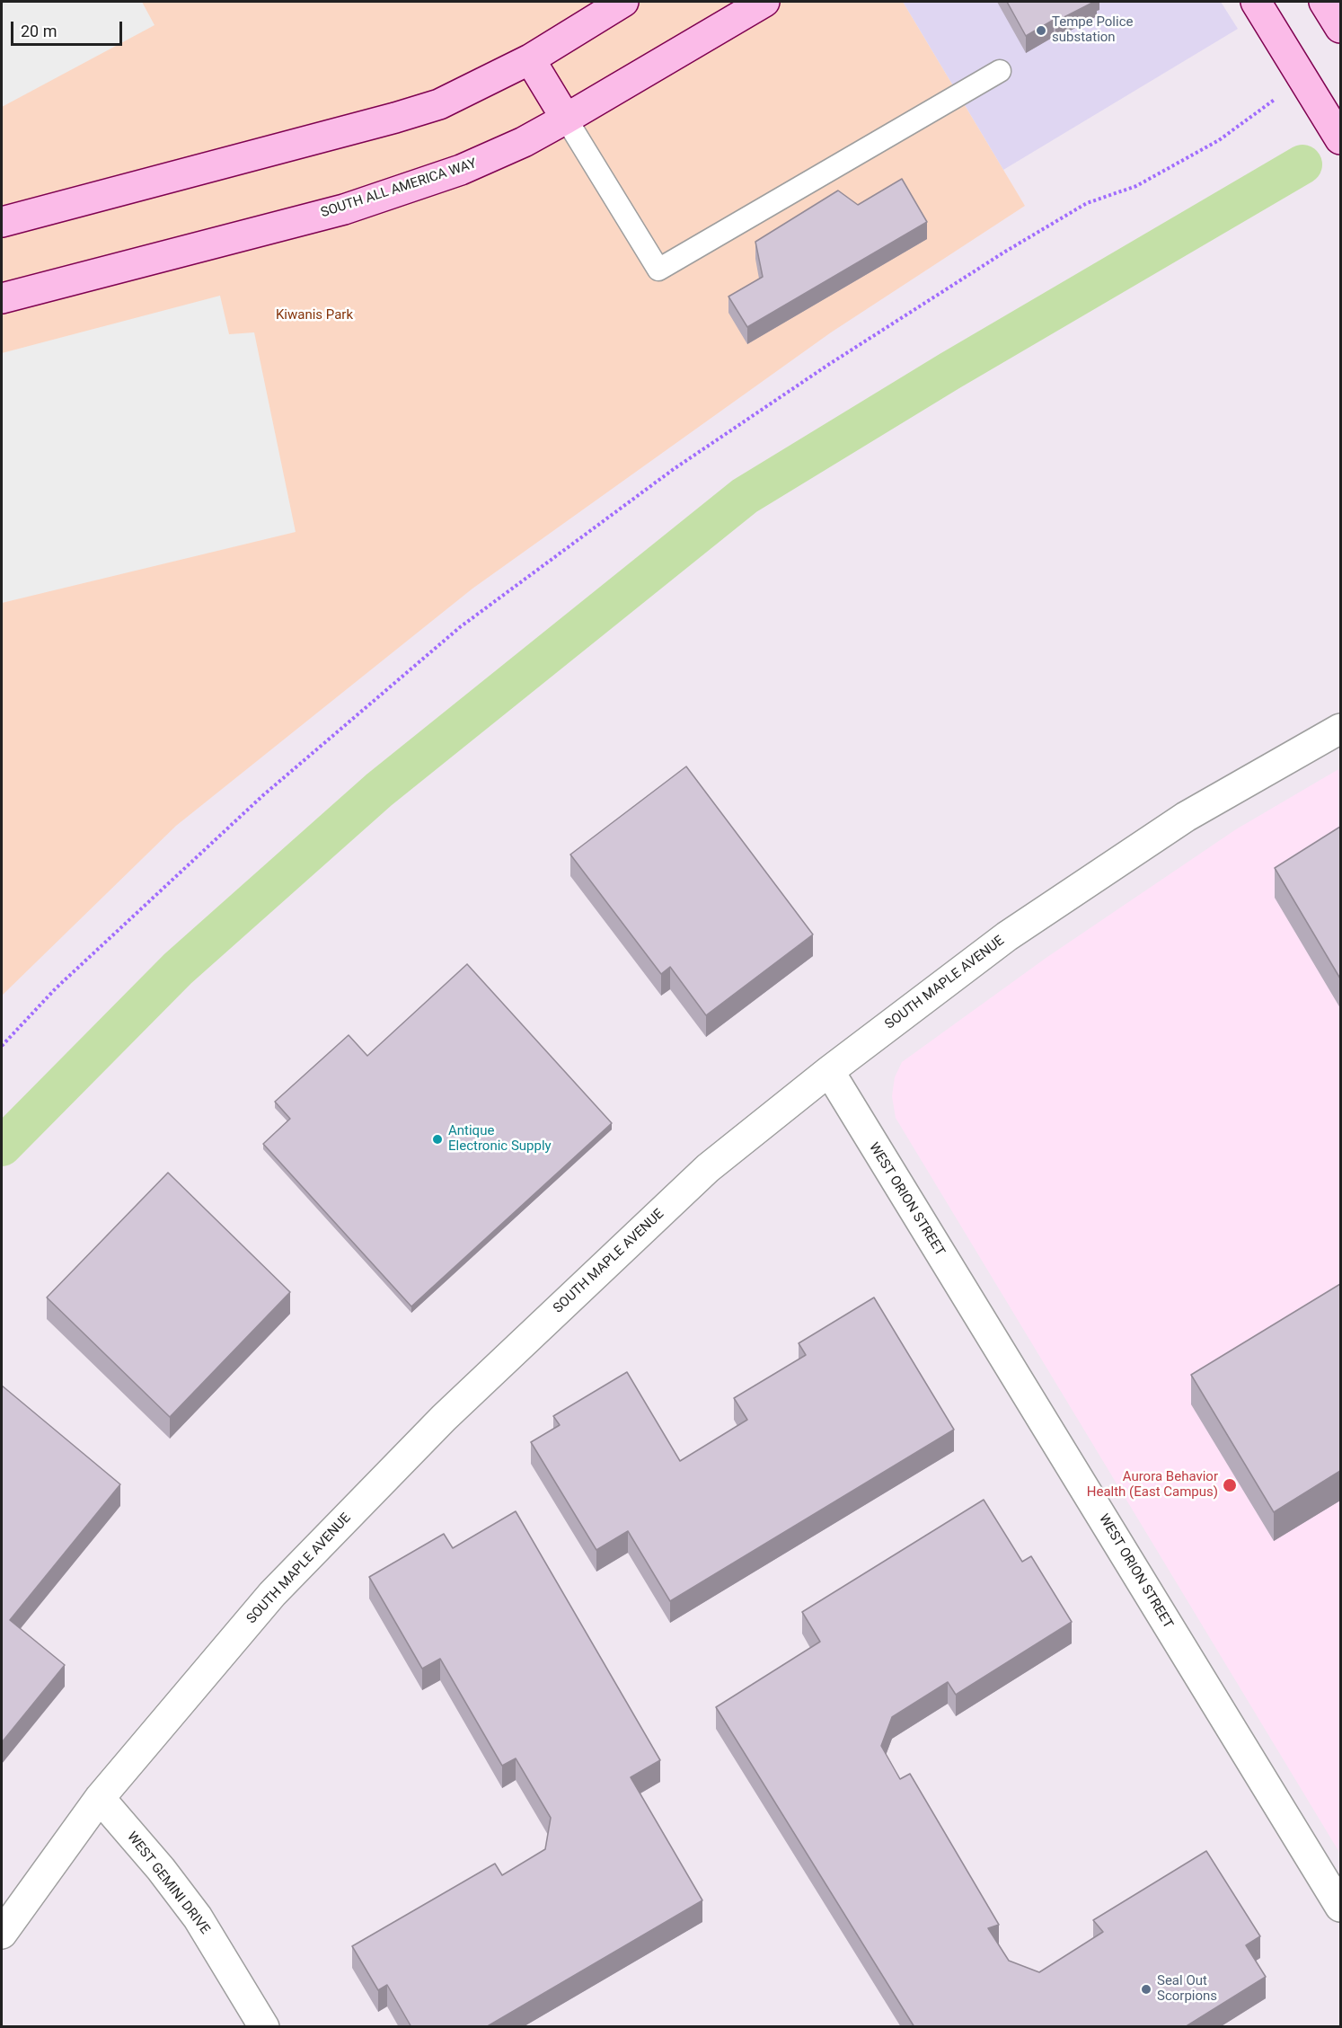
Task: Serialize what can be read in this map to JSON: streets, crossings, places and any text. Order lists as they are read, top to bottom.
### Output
{
  "streets": {
    "street": [
      "SOUTH ALL AMERICA WAY",
      "SOUTH MAPLE AVENUE",
      "WEST ORION STREET",
      "WEST GEMINI DRIVE"
    ]
  },
  "crossings": [
    ["SOUTH MAPLE AVENUE", "WEST ORION STREET"],
    ["SOUTH MAPLE AVENUE", "WEST GEMINI DRIVE"]
  ],
  "parks": ["Kiwanis Park"],
  "places": [
    "Tempe Police substation",
    "Antique Electronic Supply",
    "Aurora Behavior Health (East Campus)",
    "Seal Out Scorpions"
  ],
  "scale_bar": "20 m"
}
